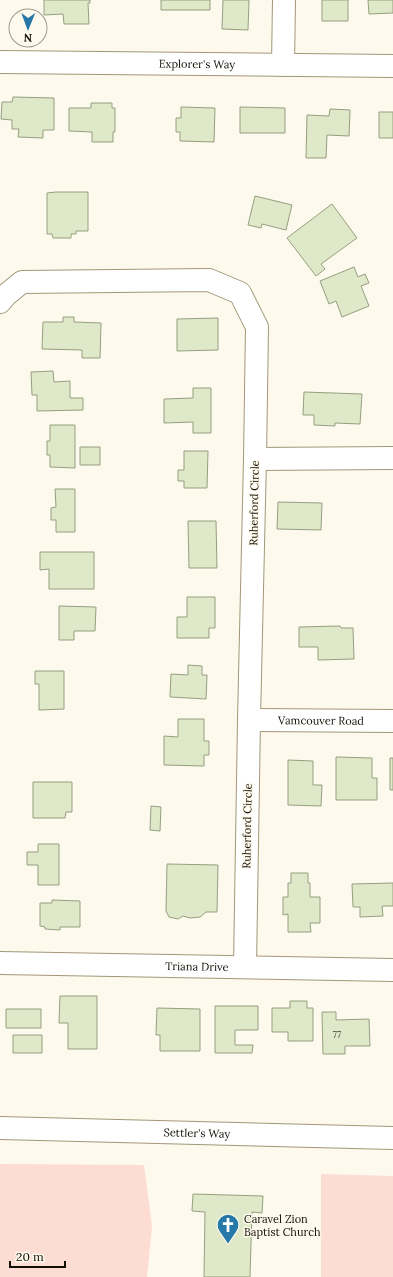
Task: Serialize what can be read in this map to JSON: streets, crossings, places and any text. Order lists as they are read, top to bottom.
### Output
{
  "streets": {
    "street": [
      "Explorer's Way",
      "Ruherford Circle",
      "Vamcouver Road",
      "Triana Drive",
      "Settler's Way"
    ]
  },
  "crossings": [
    ["Ruherford Circle", "Vamcouver Road"],
    ["Ruherford Circle", "Triana Drive"]
  ],
  "places": {
    "church": ["Caravel Zion Baptist Church"]
  },
  "house_numbers": ["77"],
  "scale_bar": "20 m",
  "north": "bottom"
}
